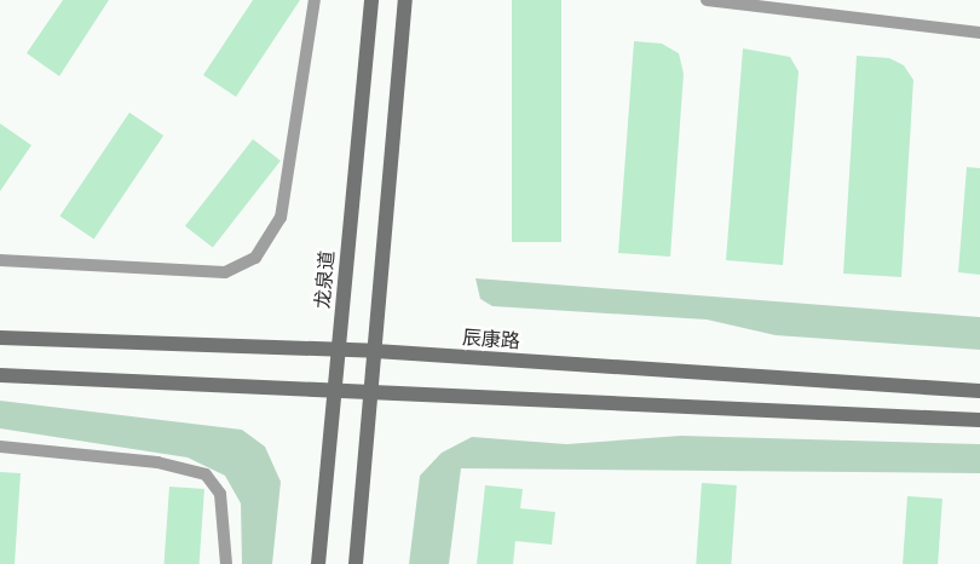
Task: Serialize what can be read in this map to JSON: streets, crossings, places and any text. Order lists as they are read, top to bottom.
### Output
{
  "streets": {
    "street": ["龙泉道", "辰康路"]
  },
  "crossings": [
    ["龙泉道", "辰康路"]
  ]
}
